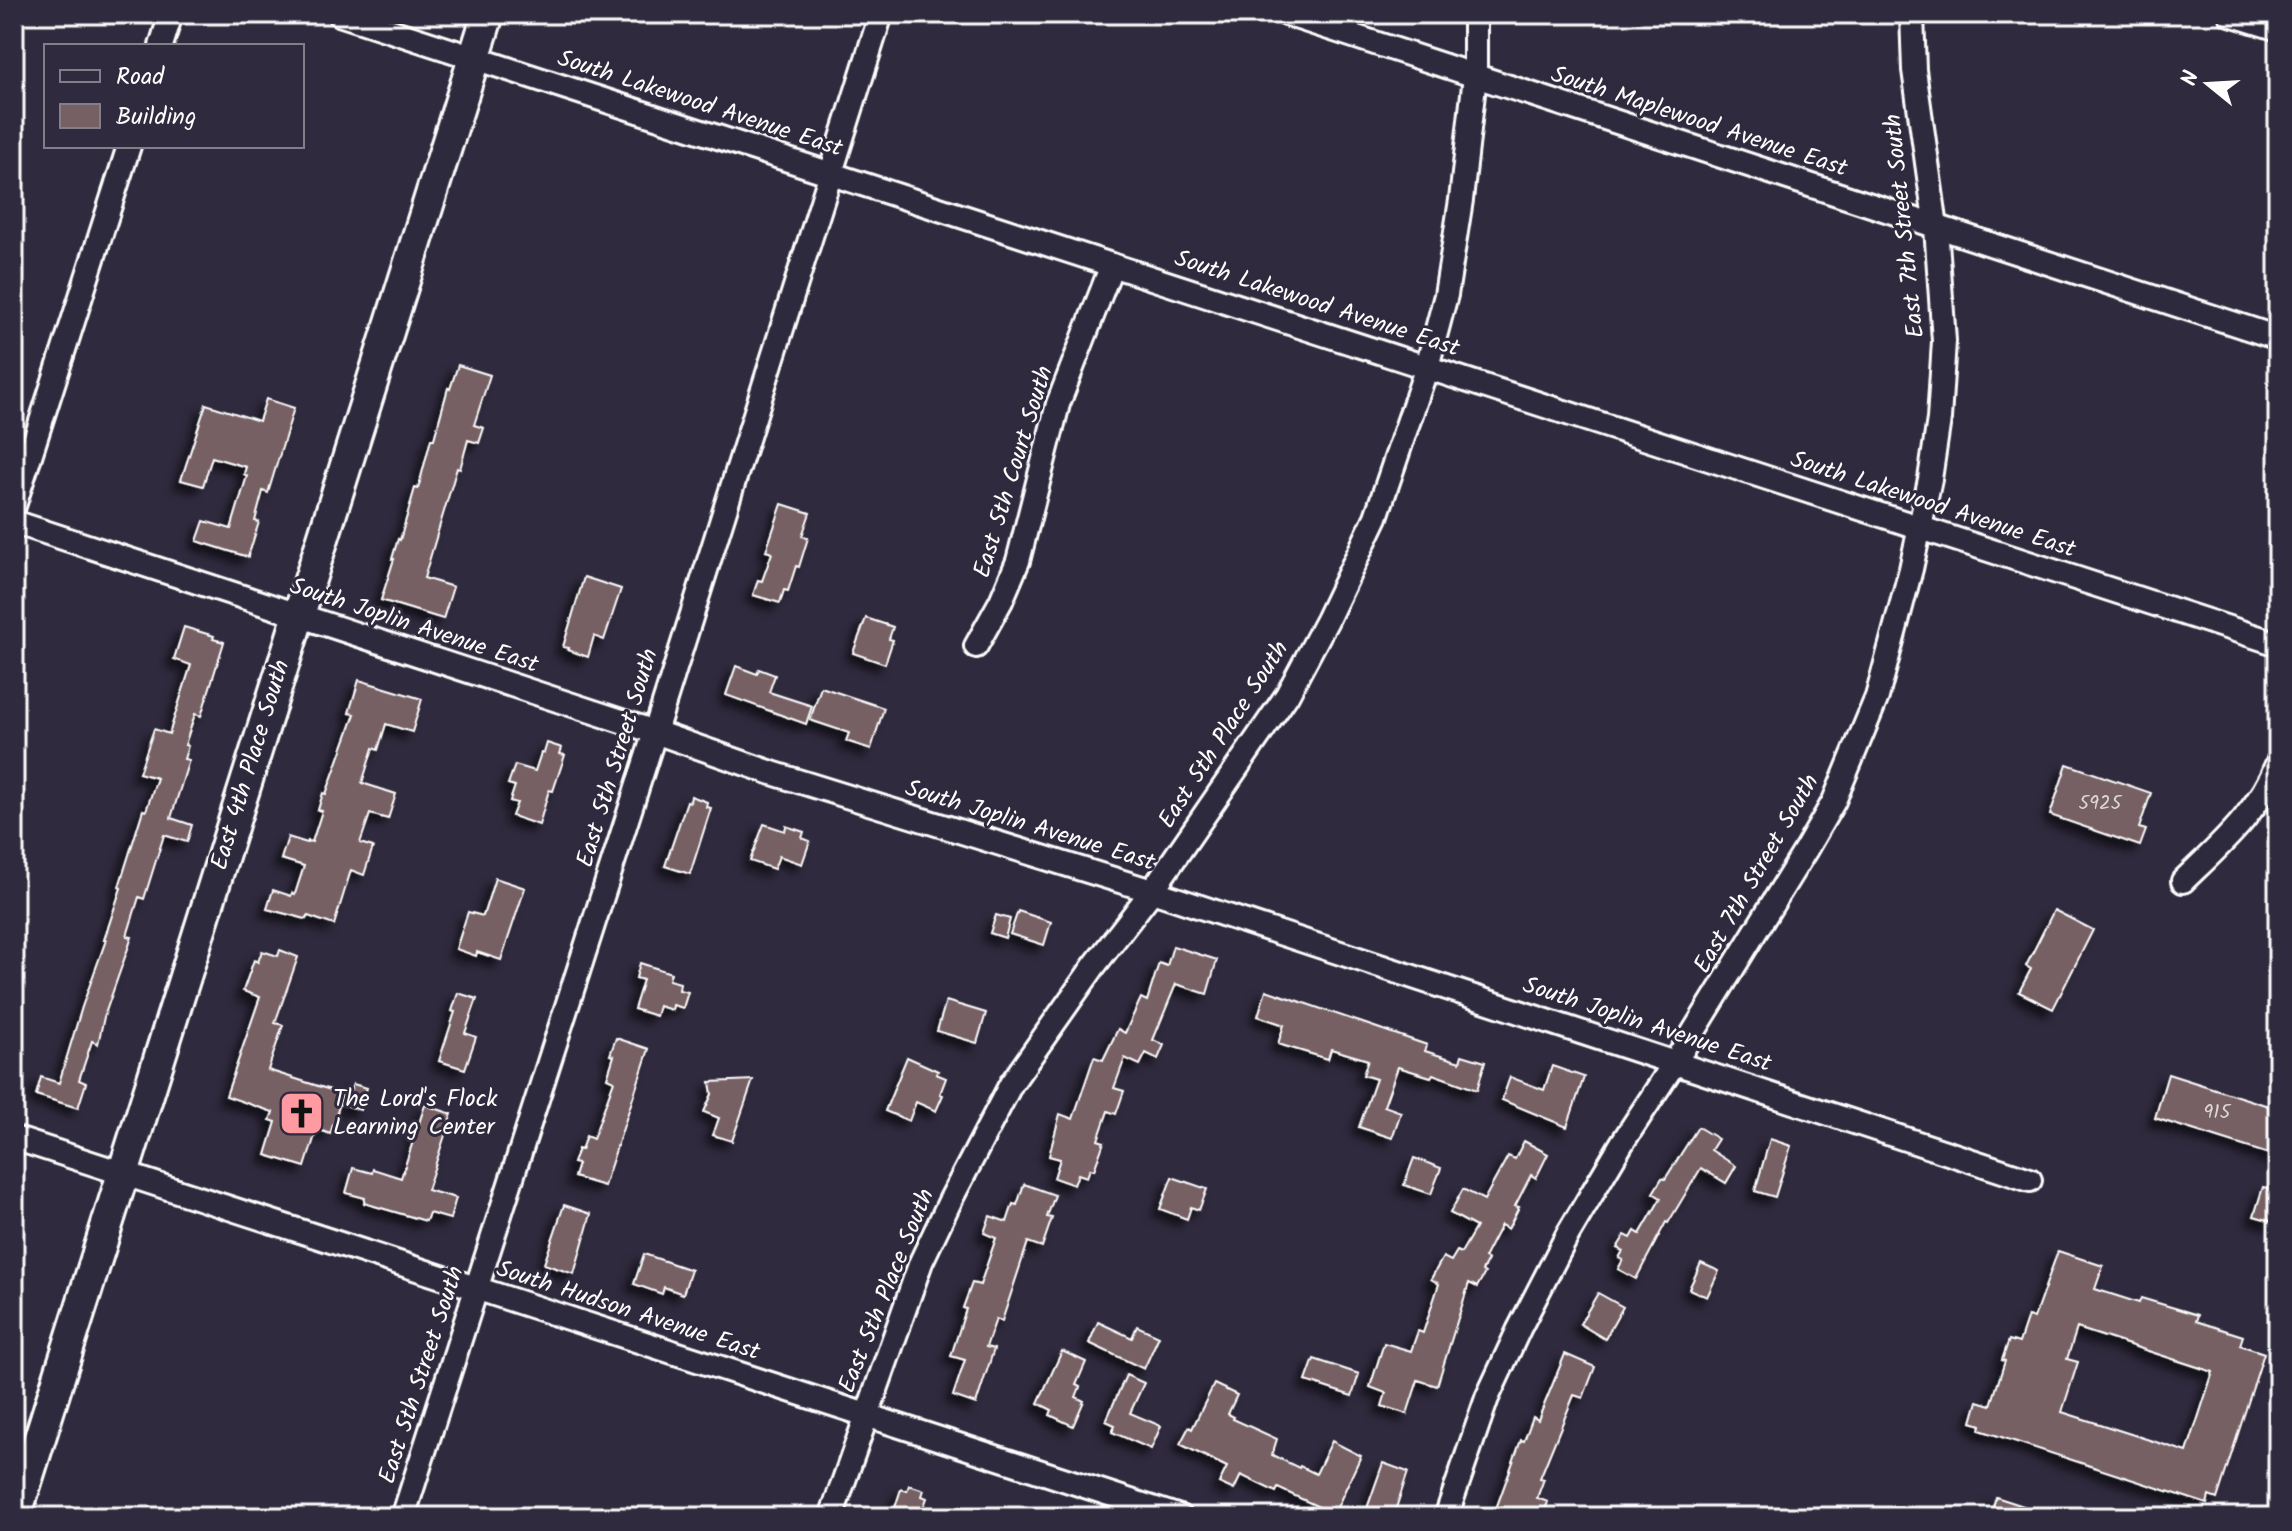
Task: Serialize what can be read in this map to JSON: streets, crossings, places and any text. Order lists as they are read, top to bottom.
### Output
{
  "streets": {
    "street": [
      "South Lakewood Avenue East",
      "South Maplewood Avenue East",
      "East 7th Street South",
      "East 5th Court South",
      "South Joplin Avenue East",
      "East 5th Place South",
      "East 5th Street South",
      "East 4th Place South",
      "South Hudson Avenue East"
    ]
  },
  "crossings": [
    ["South Lakewood Avenue East", "East 7th Street South"],
    ["South Lakewood Avenue East", "East 5th Court South"],
    ["South Lakewood Avenue East", "East 5th Place South"],
    ["South Lakewood Avenue East", "East 5th Street South"],
    ["South Lakewood Avenue East", "East 4th Place South"],
    ["South Maplewood Avenue East", "East 7th Street South"],
    ["South Maplewood Avenue East", "East 5th Place South"],
    ["East 7th Street South", "South Joplin Avenue East"],
    ["South Joplin Avenue East", "East 5th Place South"],
    ["South Joplin Avenue East", "East 5th Street South"],
    ["South Joplin Avenue East", "East 4th Place South"],
    ["East 5th Place South", "South Hudson Avenue East"],
    ["East 5th Street South", "South Hudson Avenue East"],
    ["East 4th Place South", "South Hudson Avenue East"]
  ],
  "places": {
    "church": ["The Lord's Flock Learning Center"]
  },
  "house_numbers": ["5925", "915"],
  "legend": ["Road", "Building"],
  "north": "left"
}
